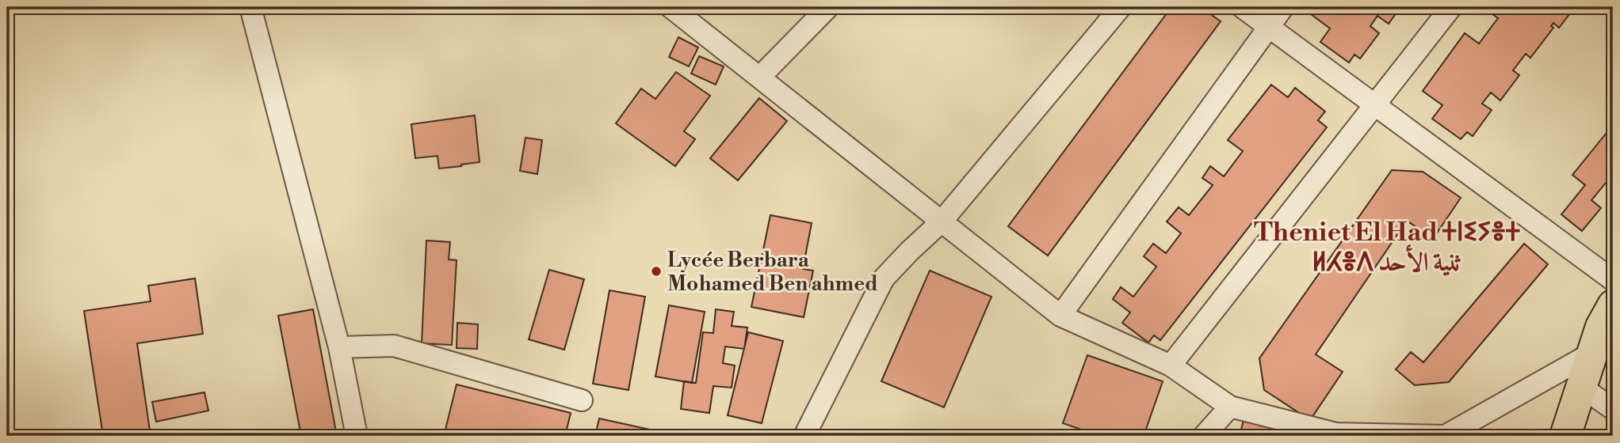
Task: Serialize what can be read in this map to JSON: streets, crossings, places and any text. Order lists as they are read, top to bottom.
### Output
{
  "districts": ["Theniet El Had ⵜⵏⵉⵢⴻⵜ ⵍⵃⴻⴷ ثنية الأحد"],
  "places": ["Lycée Berbara Mohamed Ben ahmed"]
}
